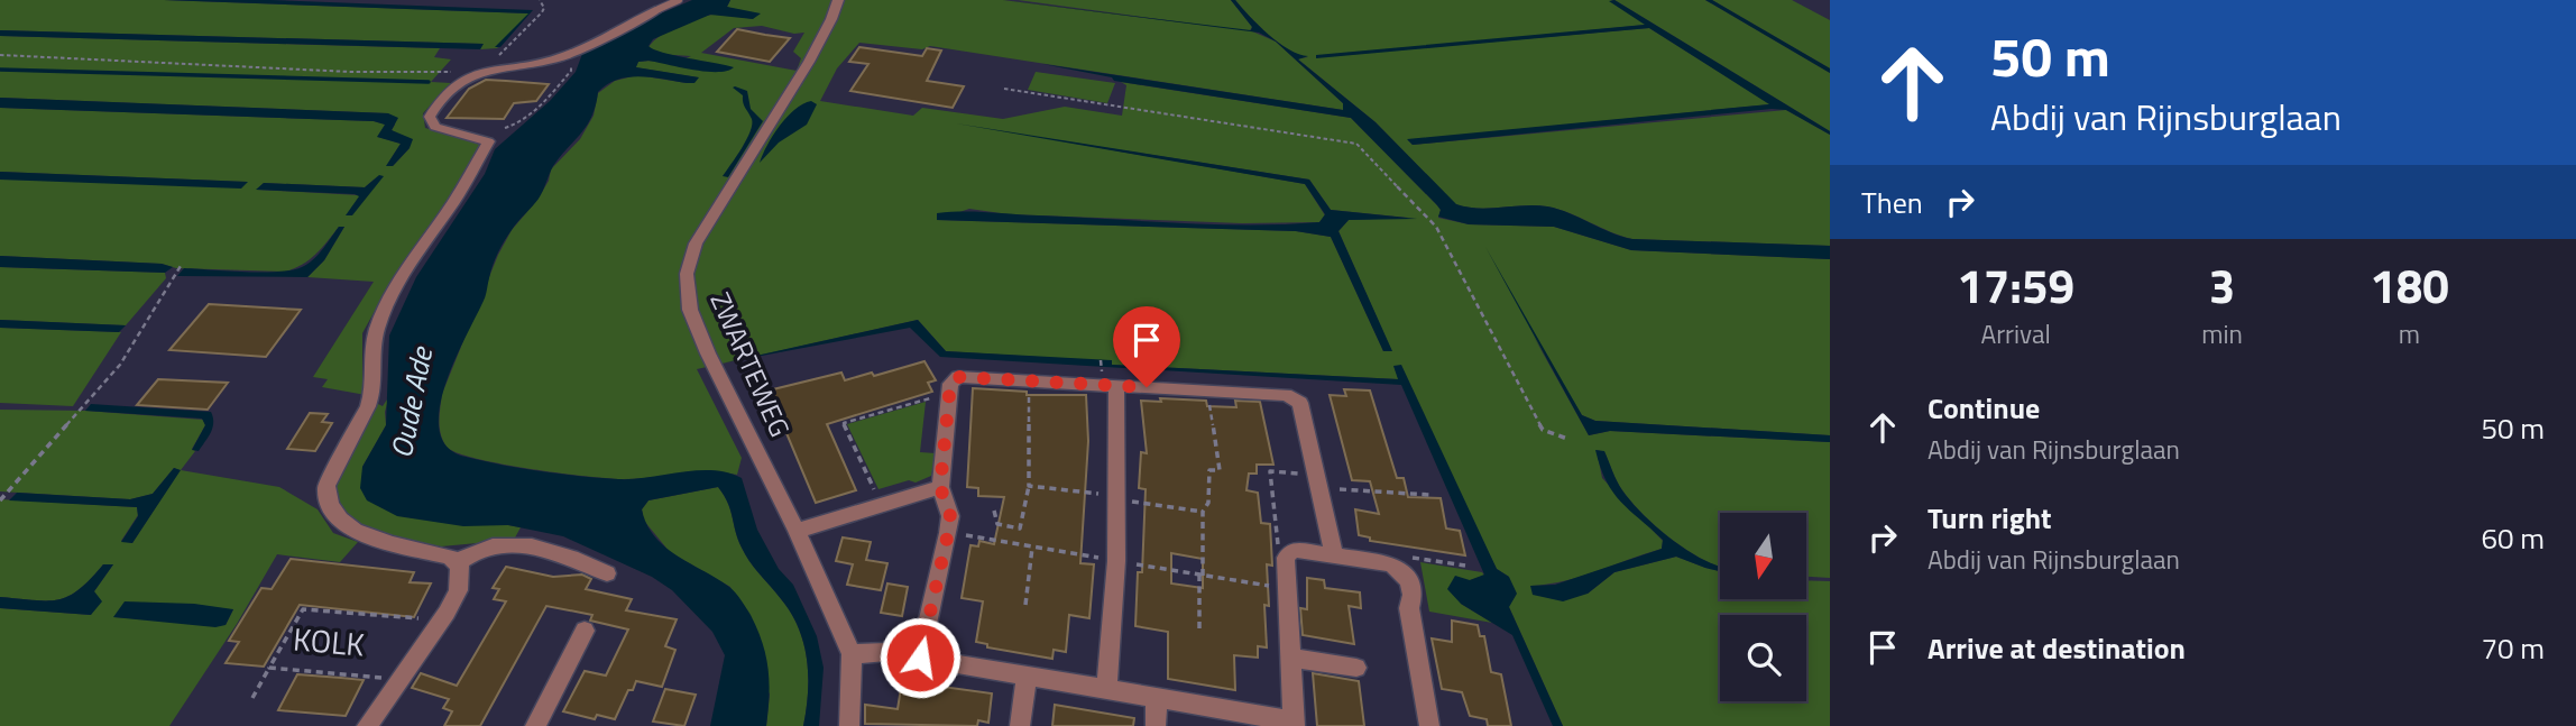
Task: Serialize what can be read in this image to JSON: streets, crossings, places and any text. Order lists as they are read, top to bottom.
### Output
{
  "streets": {
    "street": ["ZWARTEWEG", "KOLK"]
  },
  "water": ["Oude Ade"],
  "north": "bottom",
  "page": {
    "turn": ["50 m", "Abdij van Rijnsburglaan"],
    "then": "Then",
    "eta": [
      "17:59",
      "Arrival",
      "3",
      "min",
      "180",
      "m"
    ],
    "list": [
      {
        "name": "Continue",
        "note": "Abdij van Rijnsburglaan",
        "value": "50 m"
      },
      {
        "name": "Turn right",
        "note": "Abdij van Rijnsburglaan",
        "value": "60 m"
      },
      {
        "name": "Arrive at destination",
        "value": "70 m"
      }
    ]
  }
}
